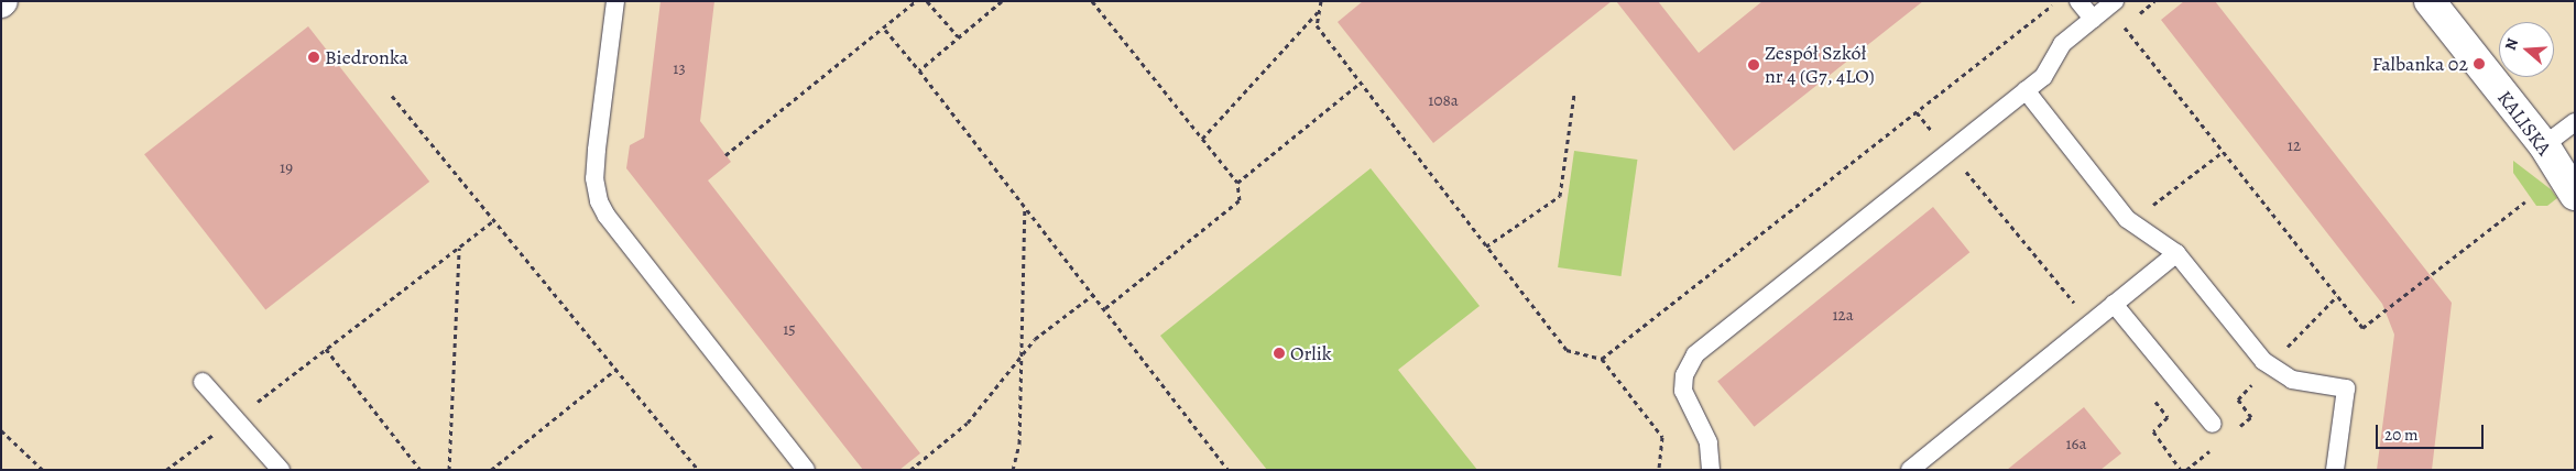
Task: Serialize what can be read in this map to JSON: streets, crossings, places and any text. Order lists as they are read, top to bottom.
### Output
{
  "streets": {
    "street": ["KALISKA"]
  },
  "places": [
    "Biedronka",
    "Falbanka 02",
    "Zespół Szkół nr 4 (G7, 4LO)",
    "Orlik"
  ],
  "house_numbers": [
    "13",
    "108a",
    "12",
    "19",
    "12a",
    "15",
    "16a"
  ],
  "scale_bar": "20 m",
  "north": "left"
}
